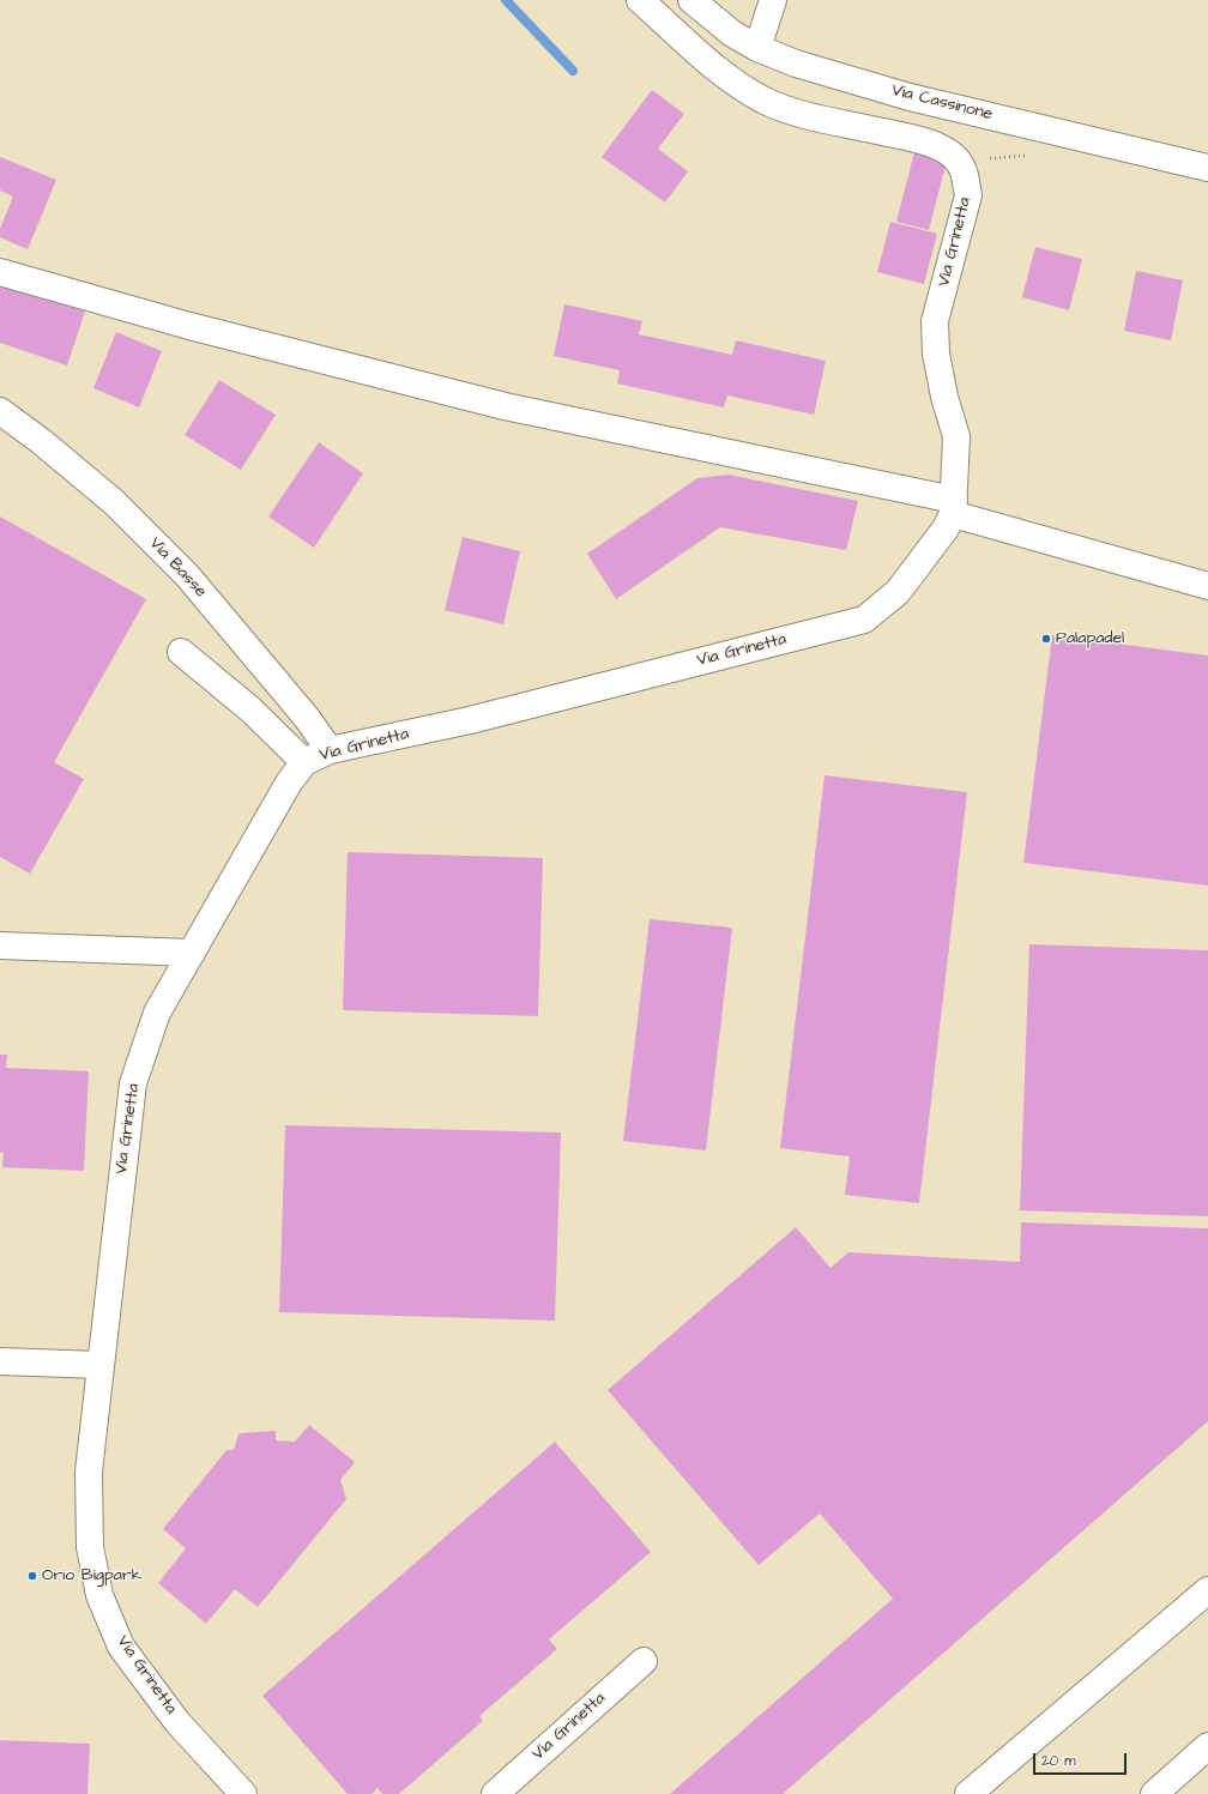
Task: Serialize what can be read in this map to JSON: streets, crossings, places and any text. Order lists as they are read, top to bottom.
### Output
{
  "streets": {
    "main road": ["Via Cassinone", "Via Grinetta", "Via Basse"]
  },
  "crossings": [
    ["Via Grinetta", "Via Basse"]
  ],
  "places": ["Palapadel", "Orio Bigpark"],
  "scale_bar": "20 m"
}
